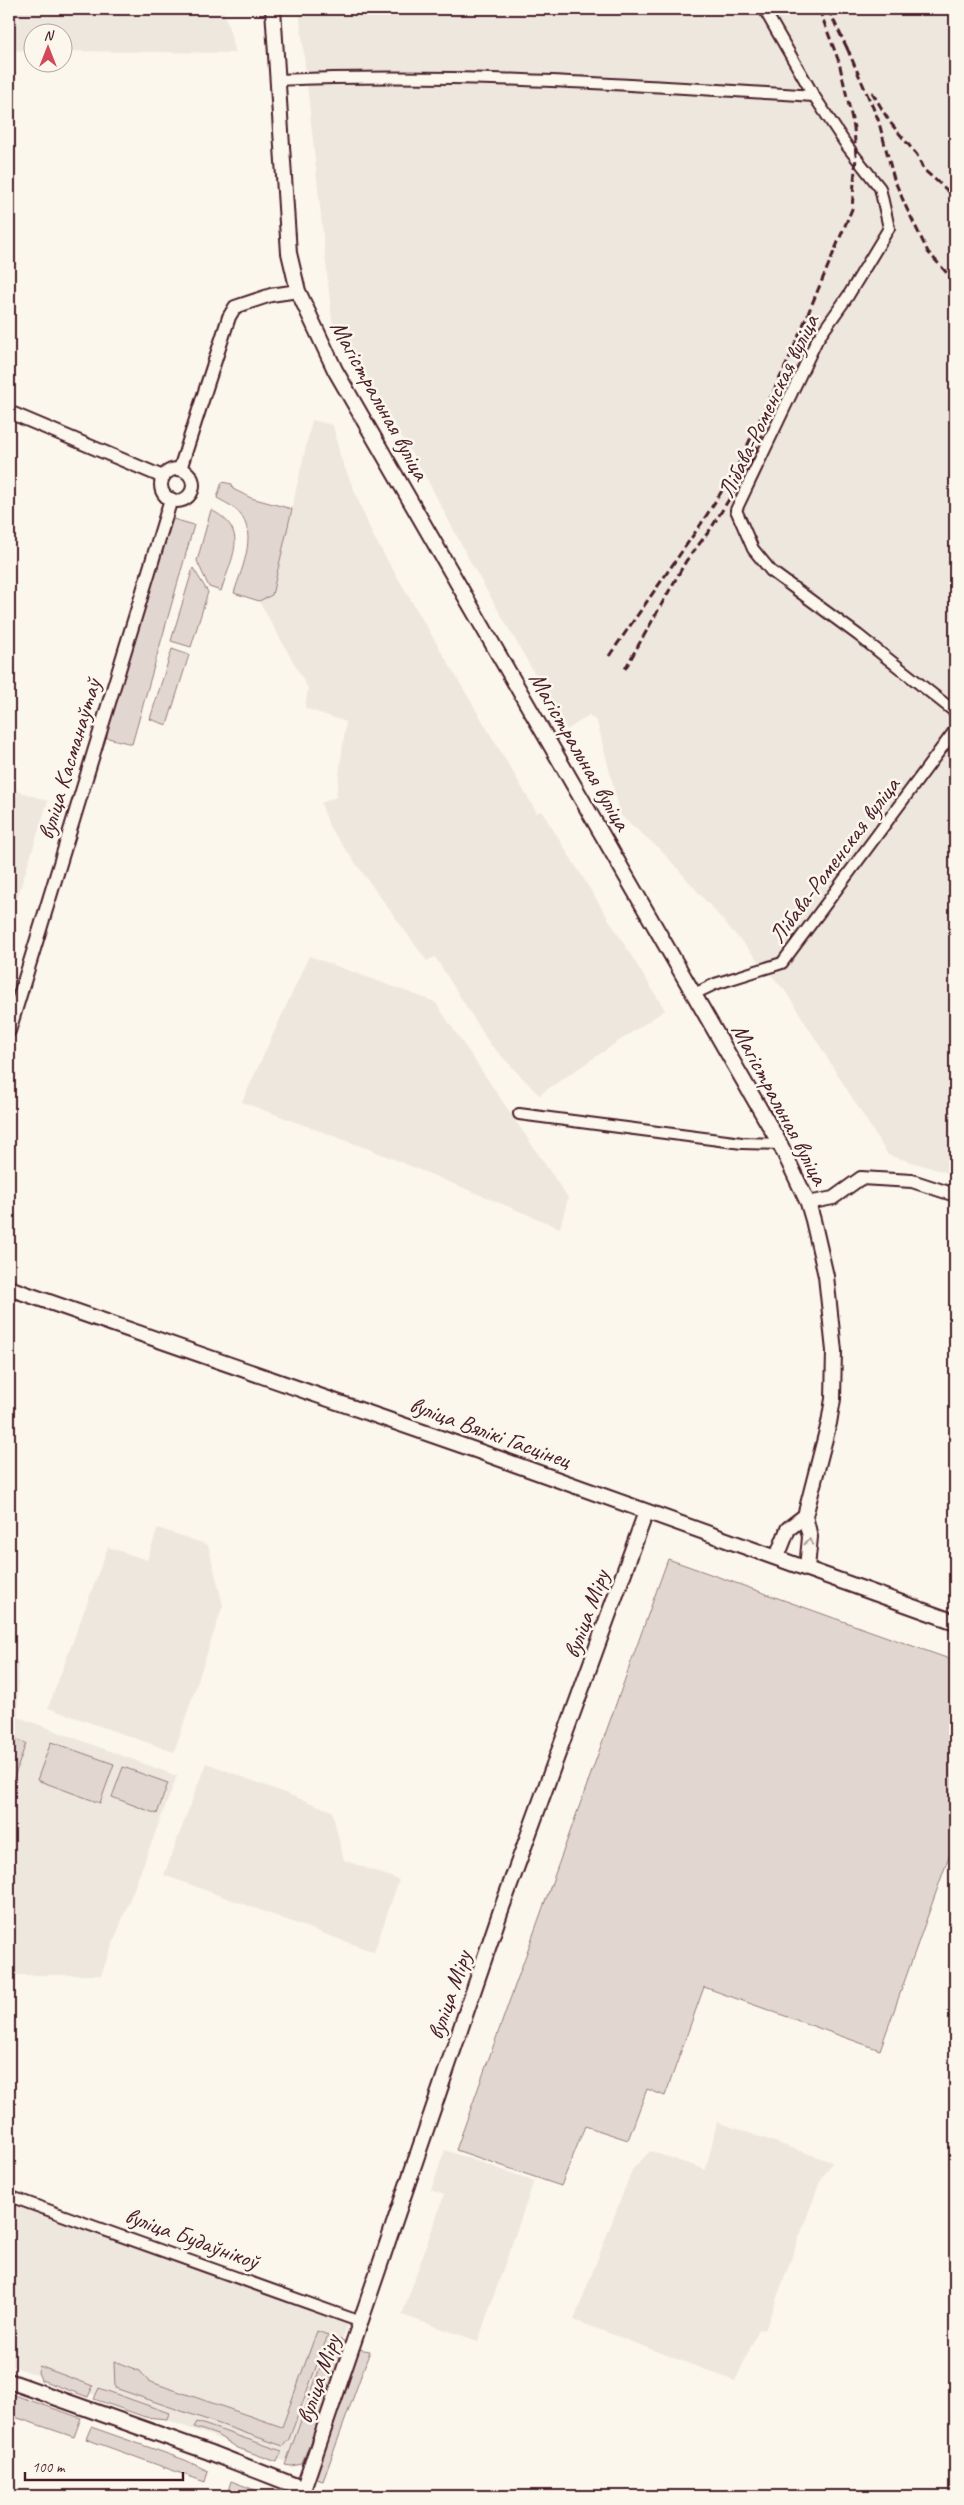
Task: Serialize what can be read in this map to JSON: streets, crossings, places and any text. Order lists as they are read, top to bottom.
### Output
{
  "streets": {
    "main road": ["Магістральная вуліца", "вуліца Вялікі Гасцінец", "вуліца Міру"],
    "street": ["Лібава-Роменская вуліца", "вуліца Касманаўтаў", "вуліца Будаўнікоў"]
  },
  "crossings": [
    ["Магістральная вуліца", "Лібава-Роменская вуліца"],
    ["вуліца Вялікі Гасцінец", "вуліца Міру"],
    ["вуліца Міру", "вуліца Будаўнікоў"]
  ],
  "scale_bar": "100 m",
  "north": "top"
}
